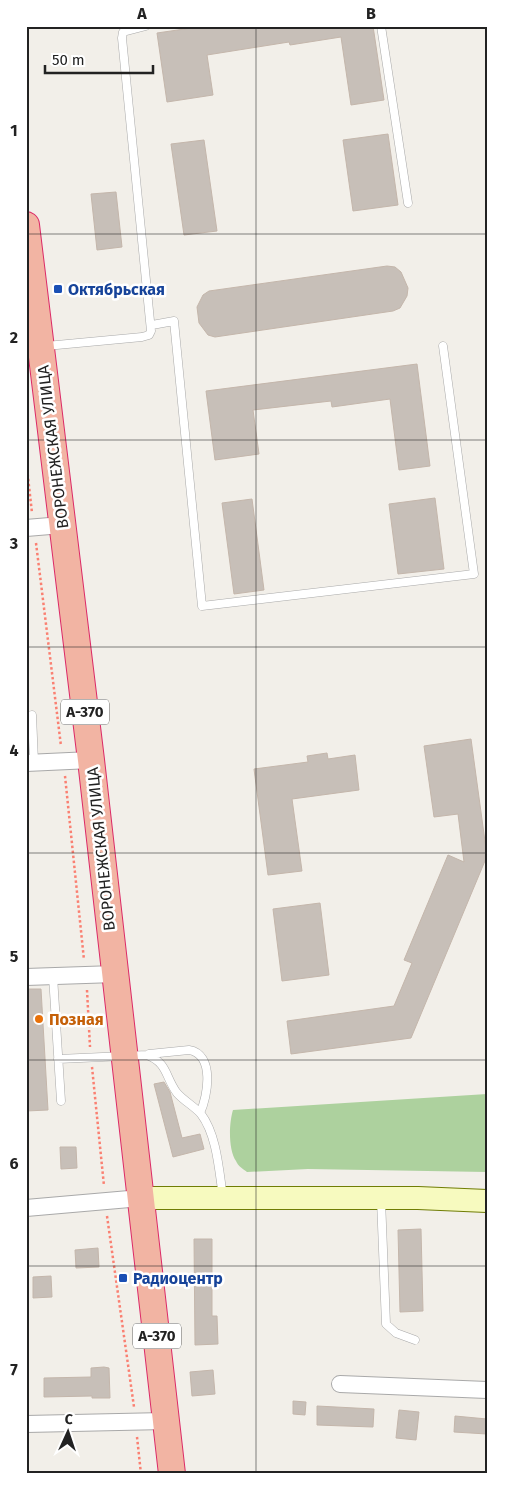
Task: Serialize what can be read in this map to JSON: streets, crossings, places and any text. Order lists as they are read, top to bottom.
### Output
{
  "streets": {
    "highway": ["ВОРОНЕЖСКАЯ УЛИЦА", "А-370"]
  },
  "places": {
    "transit": ["Октябрьская", "Радиоцентр"],
    "other": ["Позная"]
  },
  "scale_bar": "50 m",
  "north": "top",
  "grid": {
    "columns": ["A", "B"],
    "rows": [
      "1",
      "2",
      "3",
      "4",
      "5",
      "6",
      "7"
    ]
  }
}
